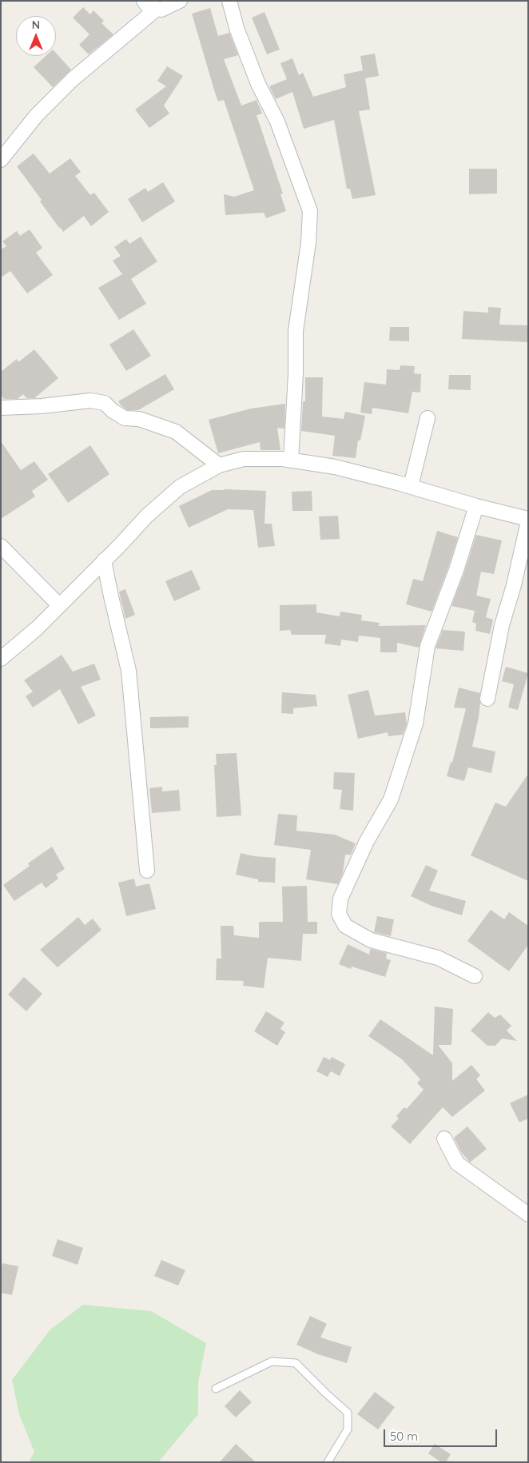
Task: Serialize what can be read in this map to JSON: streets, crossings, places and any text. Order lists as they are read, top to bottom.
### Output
{
  "scale_bar": "50 m",
  "north": "top"
}
